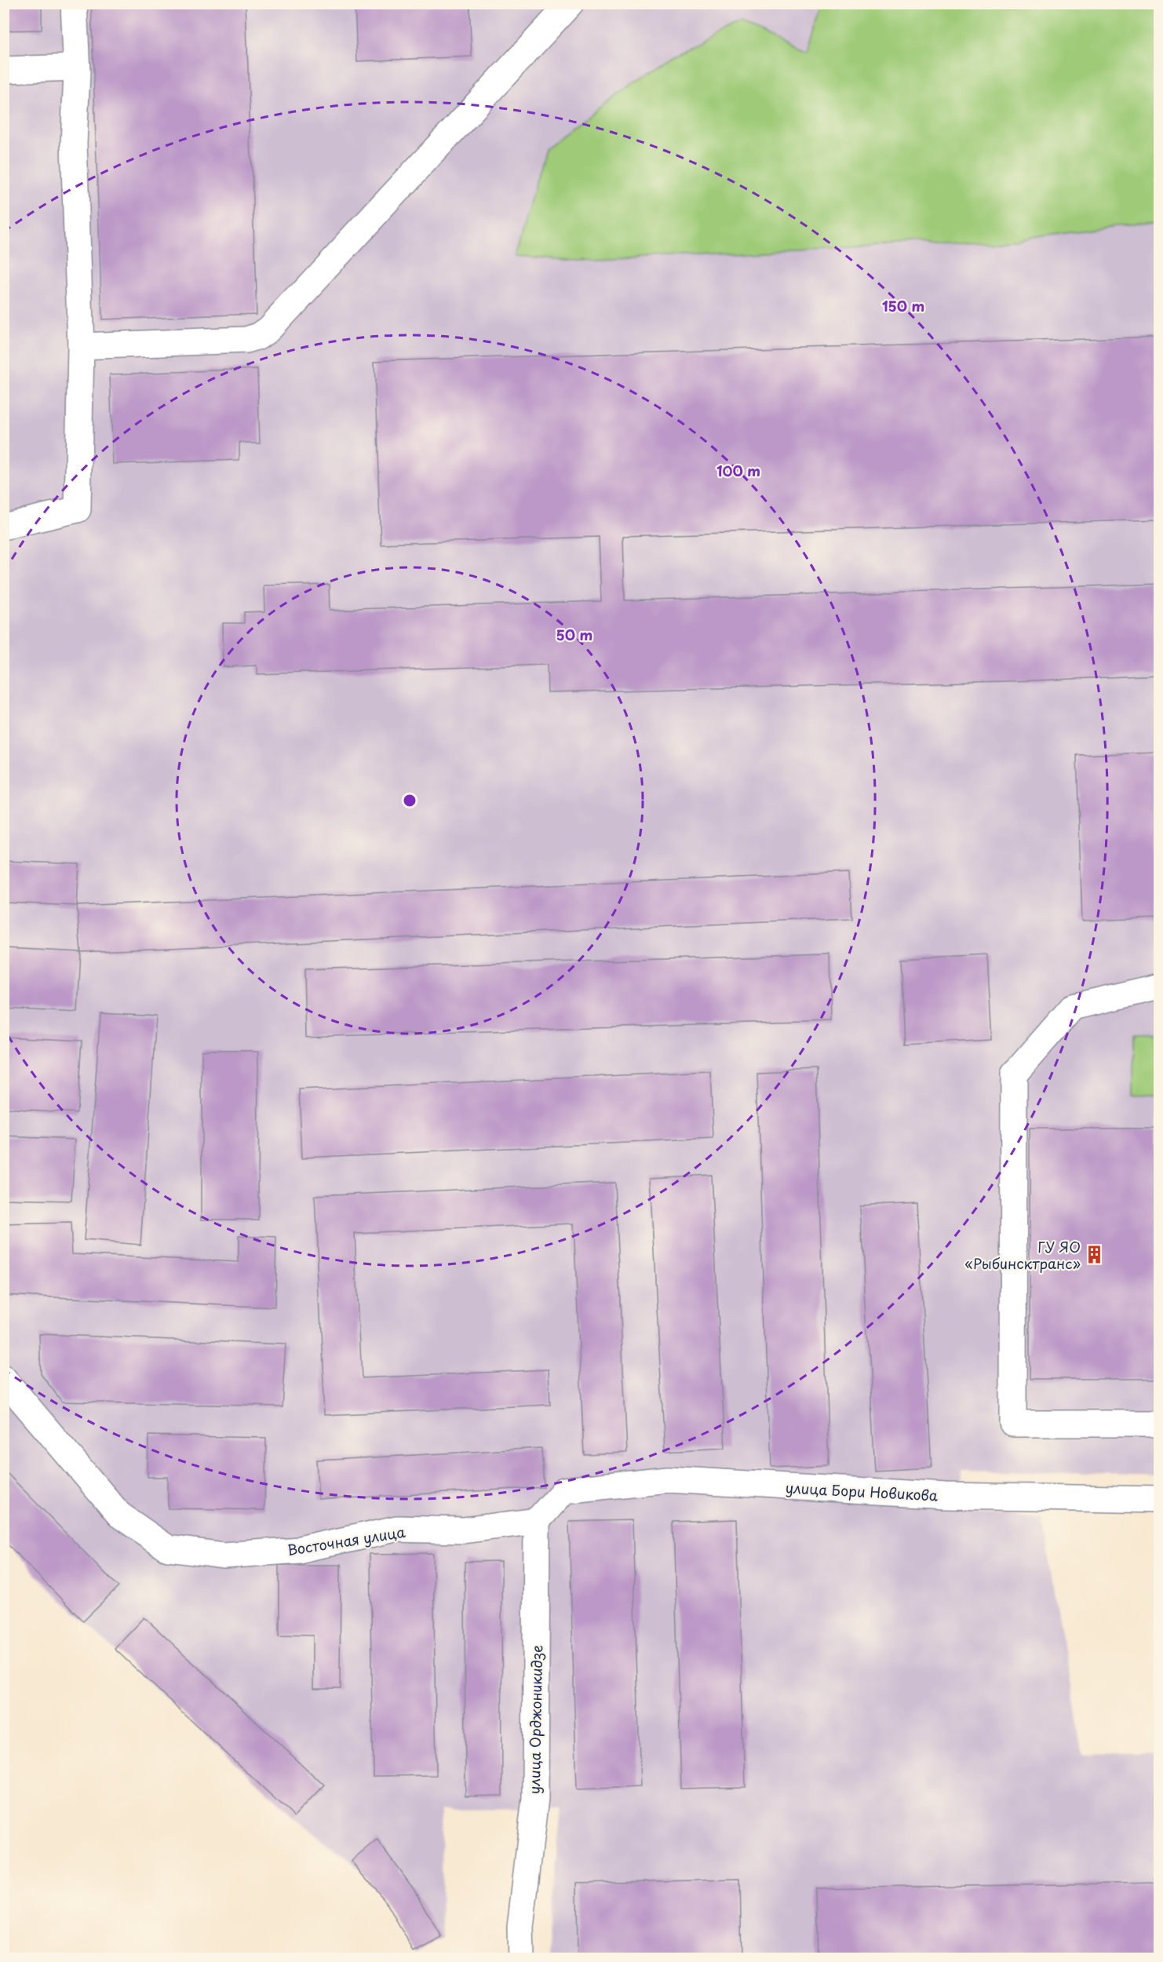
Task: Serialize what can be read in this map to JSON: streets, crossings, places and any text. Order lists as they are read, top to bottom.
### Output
{
  "streets": {
    "street": ["улица Бори Новикова", "Восточная улица", "улица Орджоникидзе"]
  },
  "crossings": [
    ["улица Бори Новикова", "Восточная улица"],
    ["улица Бори Новикова", "улица Орджоникидзе"],
    ["Восточная улица", "улица Орджоникидзе"]
  ],
  "places": {
    "building": ["ГУ ЯО «Рыбинсктранс»"]
  },
  "rings": ["150 m", "100 m", "50 m"]
}
